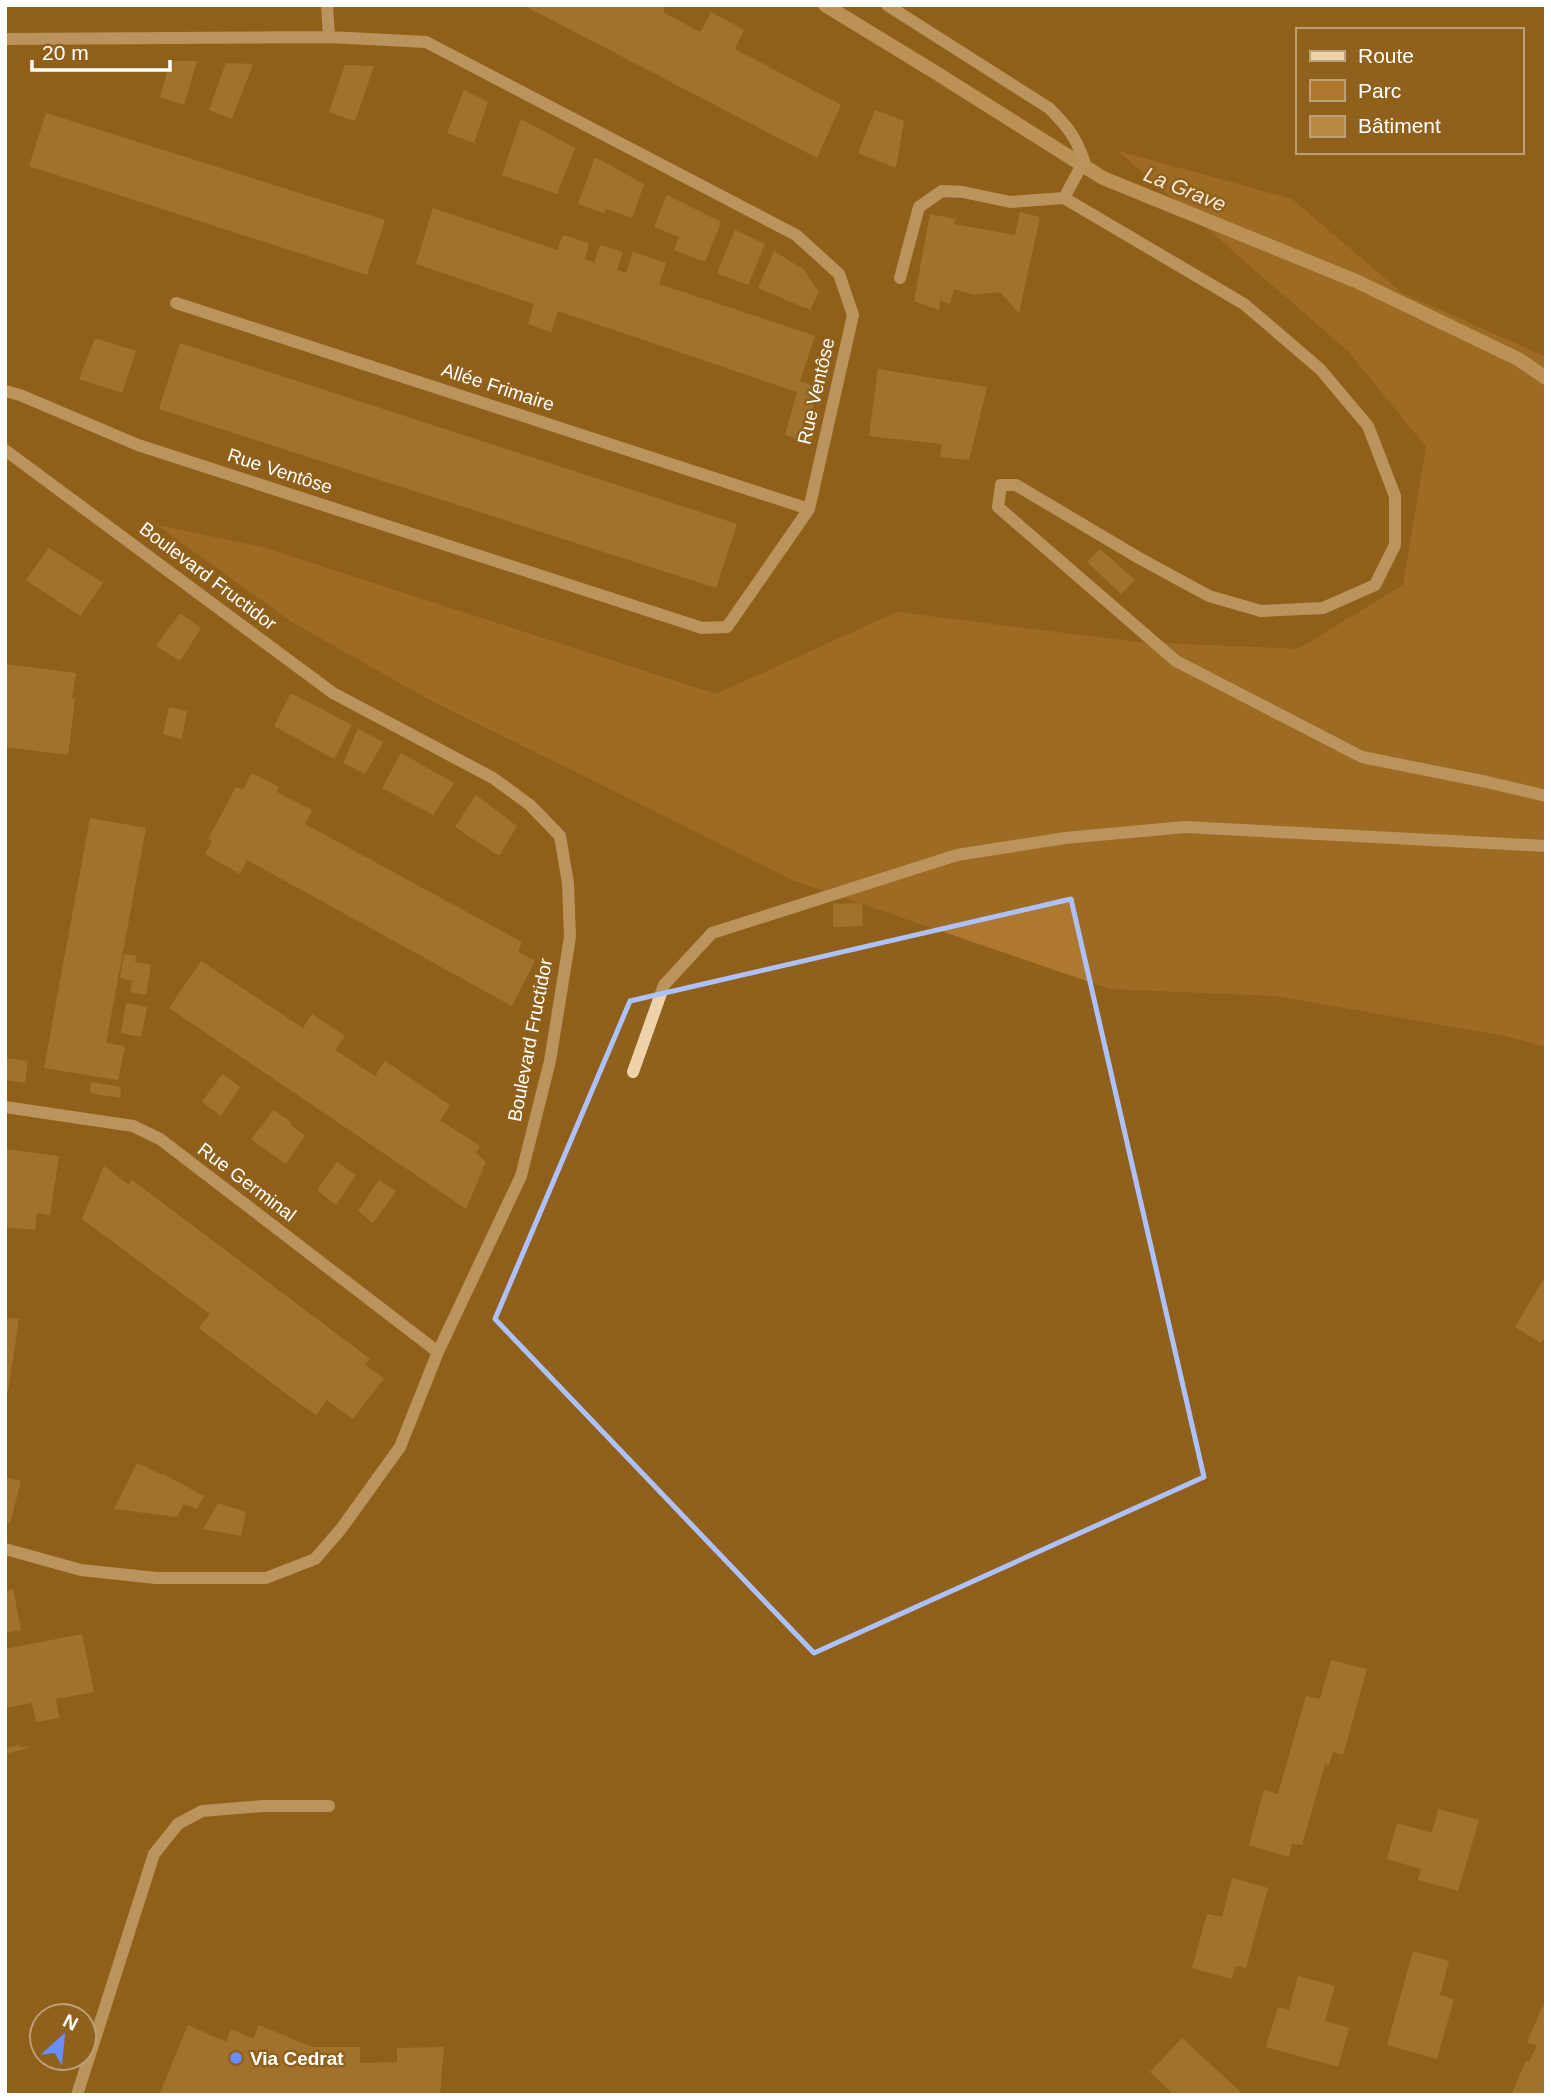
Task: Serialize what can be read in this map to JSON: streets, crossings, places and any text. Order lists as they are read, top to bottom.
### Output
{
  "streets": {
    "street": [
      "Allée Frimaire",
      "Rue Ventôse",
      "Boulevard Fructidor",
      "Rue Germinal"
    ]
  },
  "crossings": [
    ["Allée Frimaire", "Rue Ventôse"],
    ["Boulevard Fructidor", "Rue Germinal"]
  ],
  "water": ["La Grave"],
  "places": ["Via Cedrat"],
  "legend": ["Route", "Parc", "Bâtiment"],
  "scale_bar": "20 m",
  "north": "top right"
}
